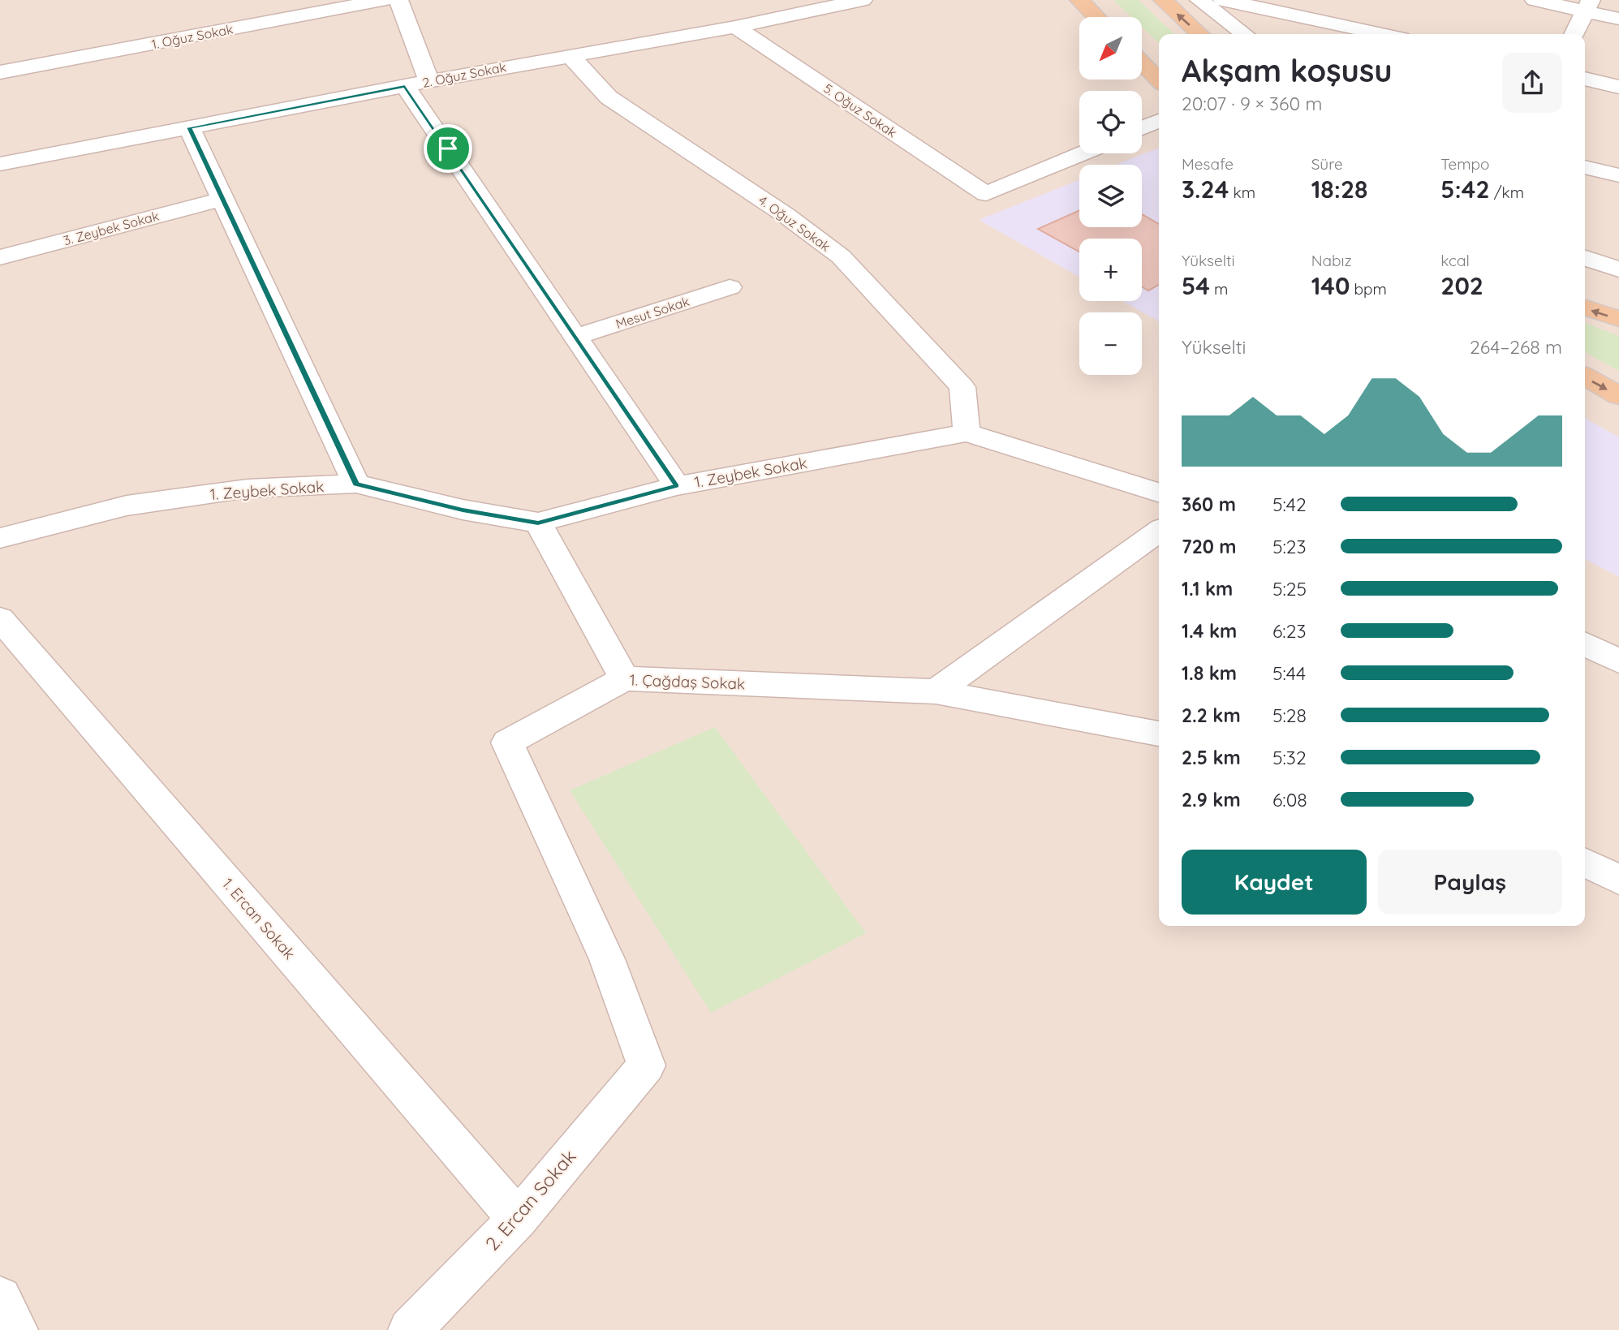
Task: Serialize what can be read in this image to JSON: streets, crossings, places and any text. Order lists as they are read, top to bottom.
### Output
{
  "streets": {
    "street": [
      "1. Oğuz Sokak",
      "2. Oğuz Sokak",
      "5. Oğuz Sokak",
      "4. Oğuz Sokak",
      "3. Zeybek Sokak",
      "Mesut Sokak",
      "1. Zeybek Sokak",
      "1. Çağdaş Sokak",
      "1. Ercan Sokak",
      "2. Ercan Sokak"
    ]
  },
  "crossings": [
    ["2. Oğuz Sokak", "5. Oğuz Sokak"],
    ["2. Oğuz Sokak", "4. Oğuz Sokak"],
    ["4. Oğuz Sokak", "1. Zeybek Sokak"],
    ["1. Çağdaş Sokak", "2. Ercan Sokak"],
    ["1. Ercan Sokak", "2. Ercan Sokak"]
  ],
  "north": "bottom left",
  "page": {
    "map_buttons": ["+", "−"],
    "heading": ["Akşam koşusu", "20:07 · 9 × 360 m"],
    "stats": [
      ["Mesafe", "3.24 km"],
      ["Süre", "18:28"],
      ["Tempo", "5:42 /km"],
      ["Yükselti", "54 m"],
      ["Nabız", "140 bpm"],
      ["kcal", "202"]
    ],
    "chart": ["Yükselti", "264–268 m"],
    "list": [
      {
        "name": "360 m",
        "note": "5:42"
      },
      {
        "name": "720 m",
        "note": "5:23"
      },
      {
        "name": "1.1 km",
        "note": "5:25"
      },
      {
        "name": "1.4 km",
        "note": "6:23"
      },
      {
        "name": "1.8 km",
        "note": "5:44"
      },
      {
        "name": "2.2 km",
        "note": "5:28"
      },
      {
        "name": "2.5 km",
        "note": "5:32"
      },
      {
        "name": "2.9 km",
        "note": "6:08"
      }
    ],
    "buttons": ["Kaydet", "Paylaş"]
  }
}
